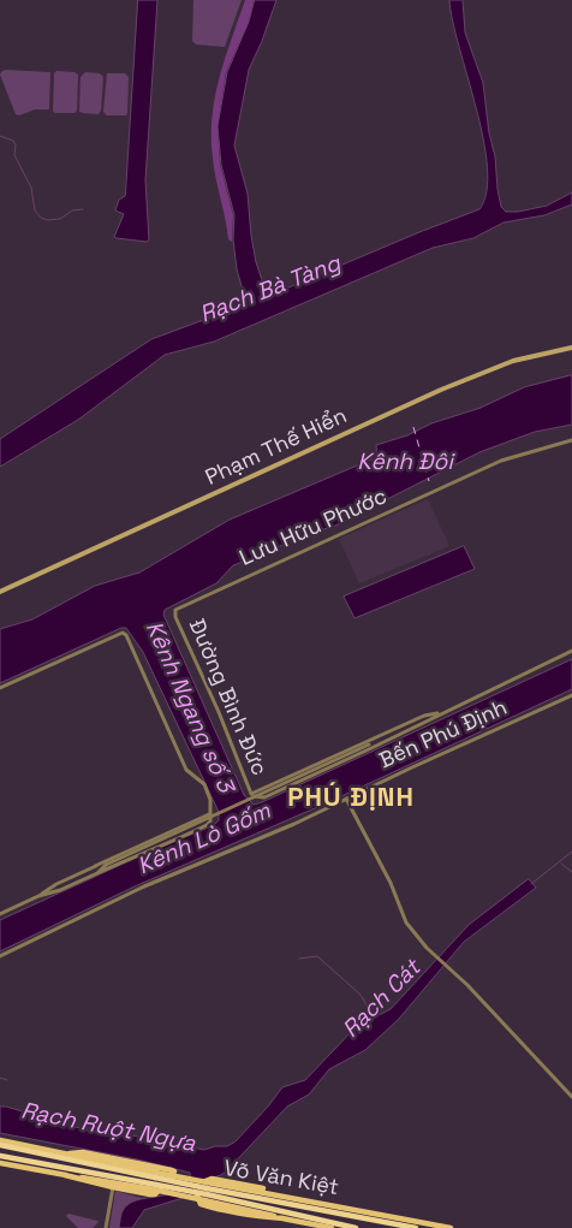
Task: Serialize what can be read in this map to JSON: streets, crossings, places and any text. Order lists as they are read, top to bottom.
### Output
{
  "streets": {
    "highway": ["Võ Văn Kiệt"],
    "main road": ["Phạm Thế Hiển"],
    "street": ["Lưu Hữu Phước", "Đường Bình Đức", "Bến Phú Định"]
  },
  "crossings": [
    ["Lưu Hữu Phước", "Đường Bình Đức"]
  ],
  "districts": ["PHÚ ĐỊNH"],
  "water": [
    "Rạch Bà Tàng",
    "Kênh Đôi",
    "Kênh Ngang số 3",
    "Kênh Lò Gốm",
    "Rạch Cát",
    "Rạch Ruột Ngựa"
  ]
}
